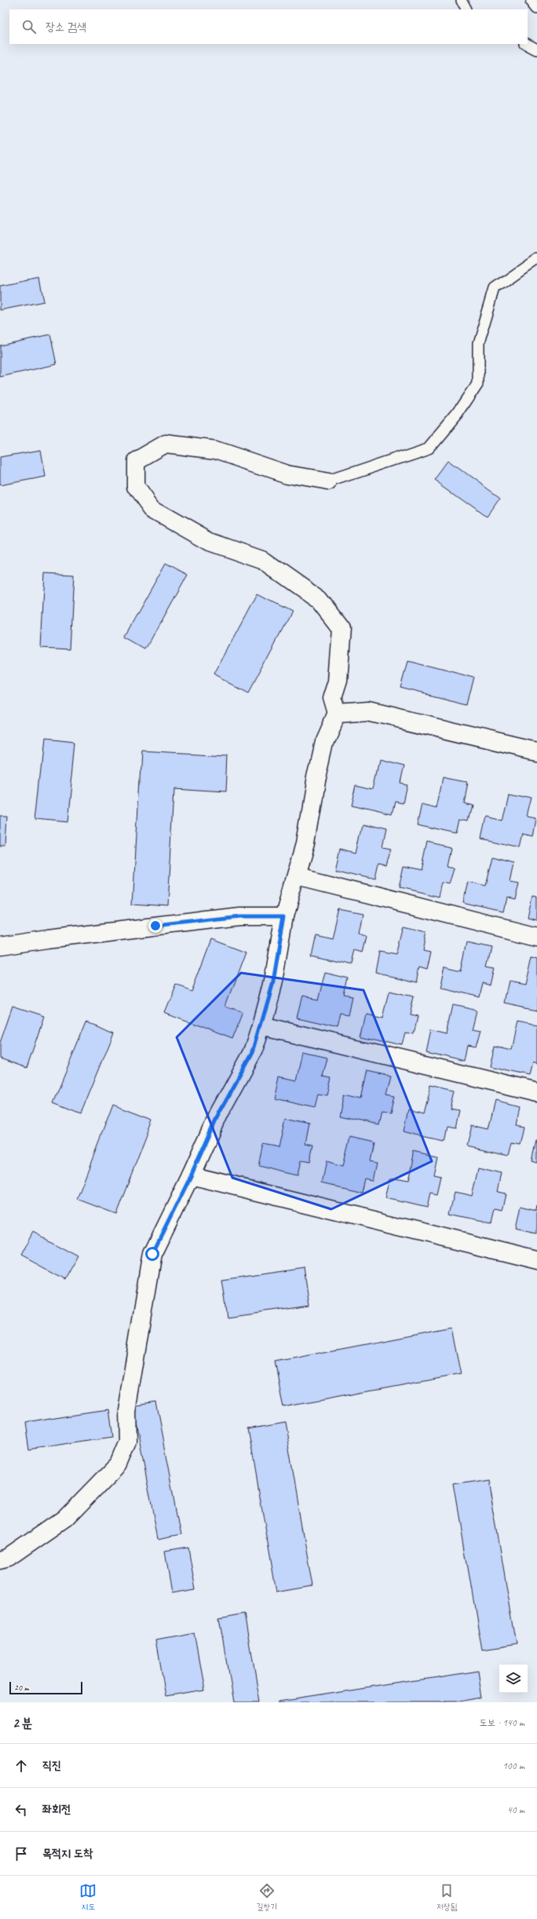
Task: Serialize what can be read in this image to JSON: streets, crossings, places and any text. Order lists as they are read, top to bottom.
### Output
{
  "scale_bar": "20 m",
  "page": {
    "search": "장소 검색",
    "scale": "20 m",
    "heading": ["2 분", "도보 · 140 m"],
    "list": [
      ["직진", "100 m"],
      ["좌회전", "40 m"],
      "목적지 도착"
    ],
    "nav": ["지도", "길찾기", "저장됨"]
  }
}
